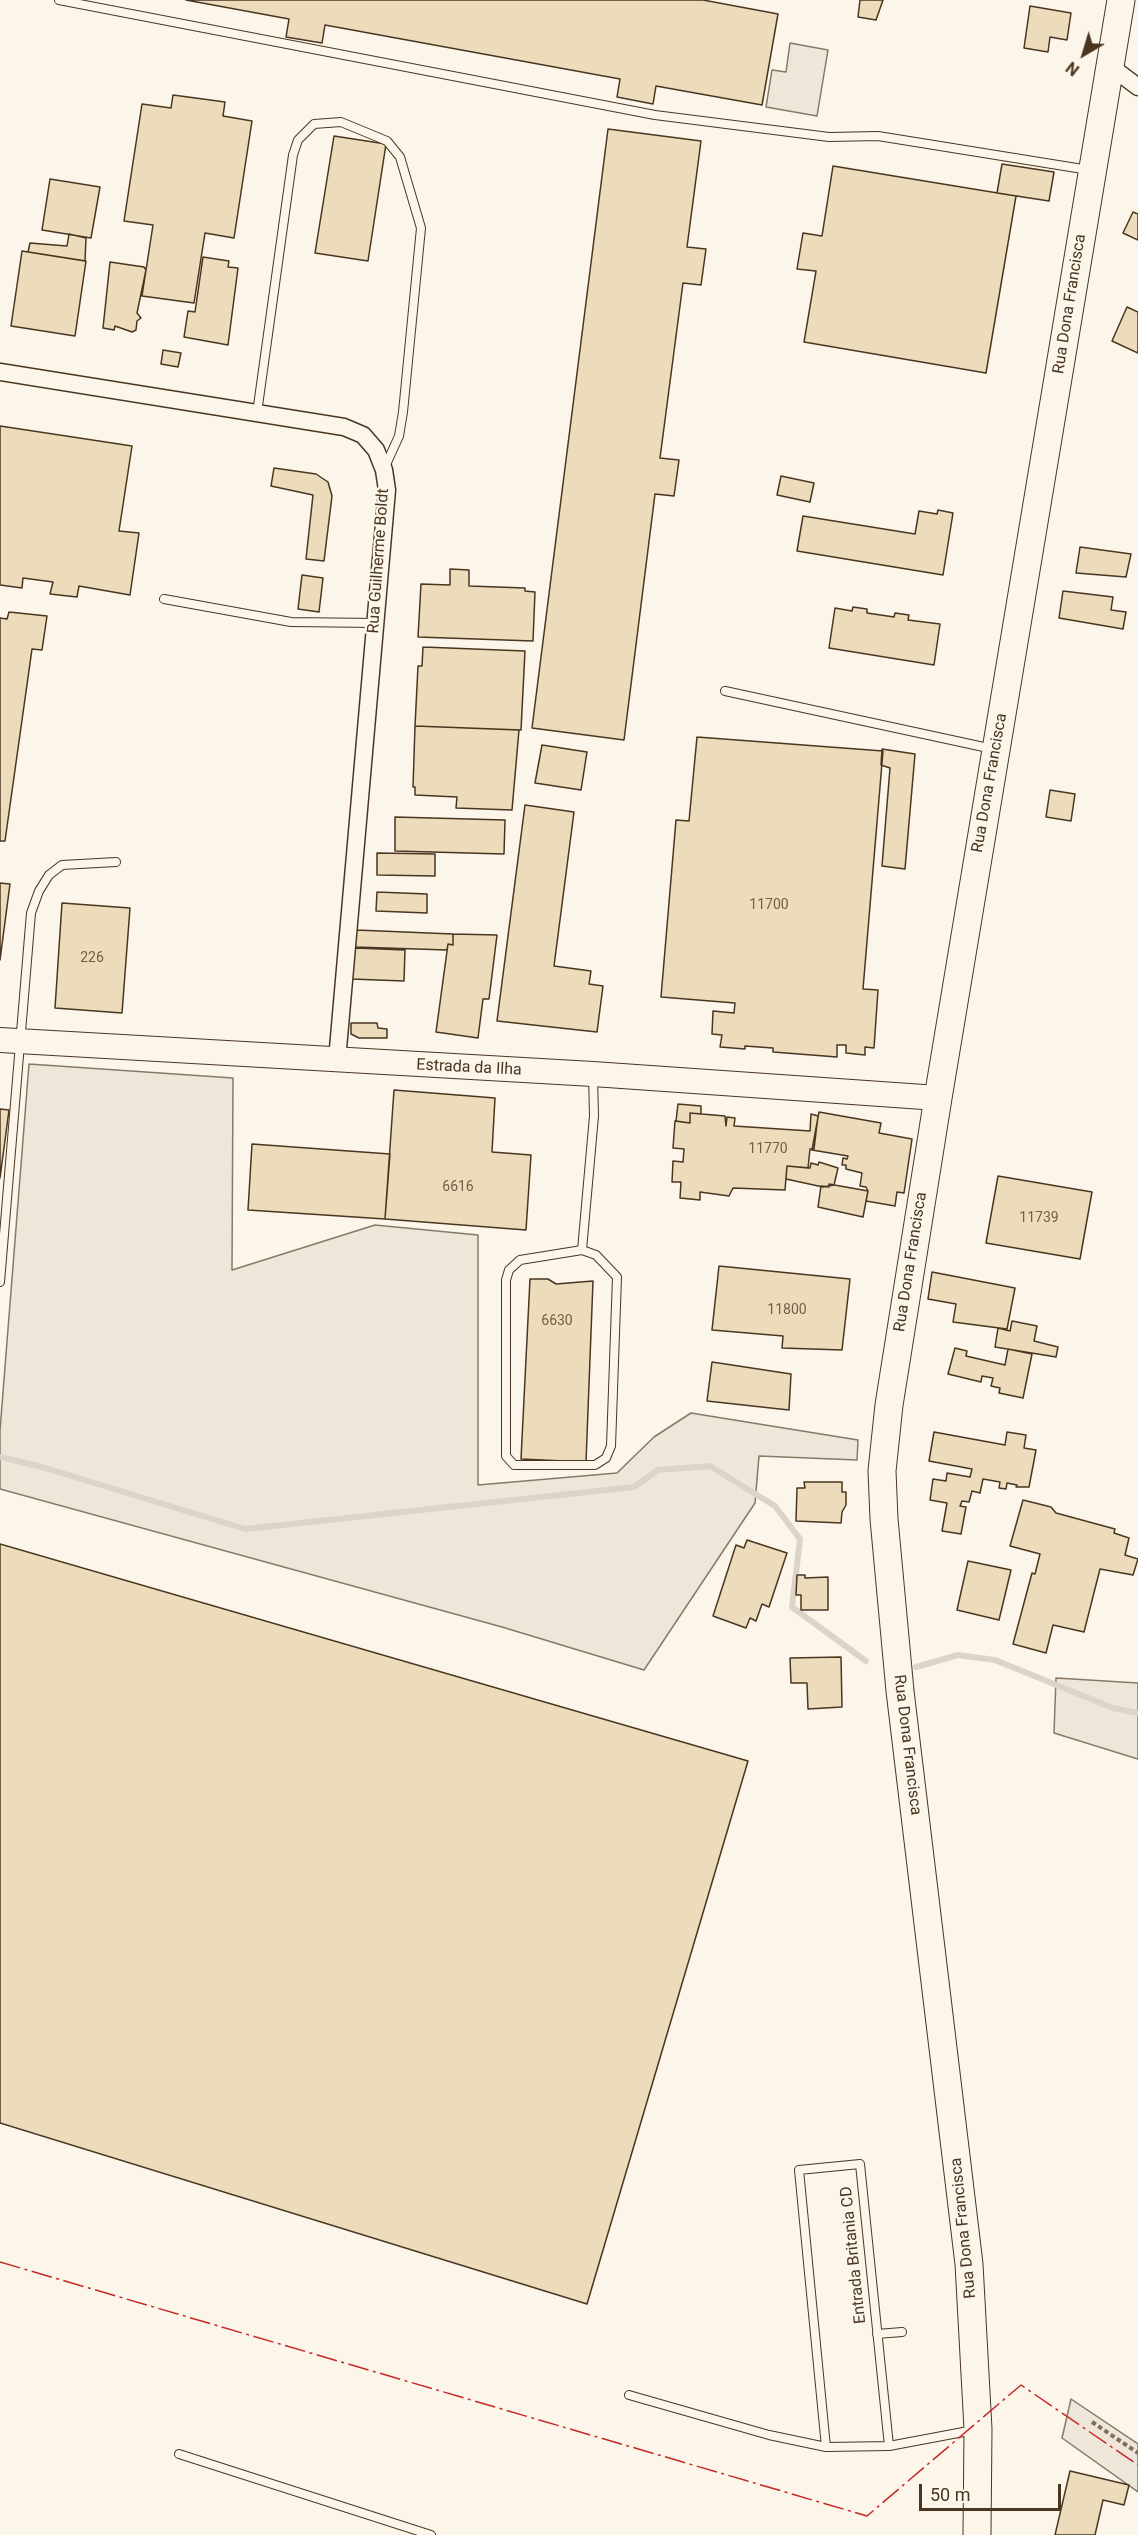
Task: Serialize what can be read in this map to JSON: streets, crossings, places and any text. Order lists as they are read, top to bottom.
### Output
{
  "streets": {
    "main road": ["Rua Dona Francisca"],
    "street": ["Rua Guilherme Boldt", "Estrada da Ilha"],
    "lane": ["Entrada Britania CD"]
  },
  "crossings": [
    ["Rua Dona Francisca", "Estrada da Ilha"],
    ["Rua Guilherme Boldt", "Estrada da Ilha"]
  ],
  "house_numbers": [
    "11700",
    "226",
    "11770",
    "6616",
    "11739",
    "11800",
    "6630"
  ],
  "scale_bar": "50 m",
  "north": "bottom left"
}
